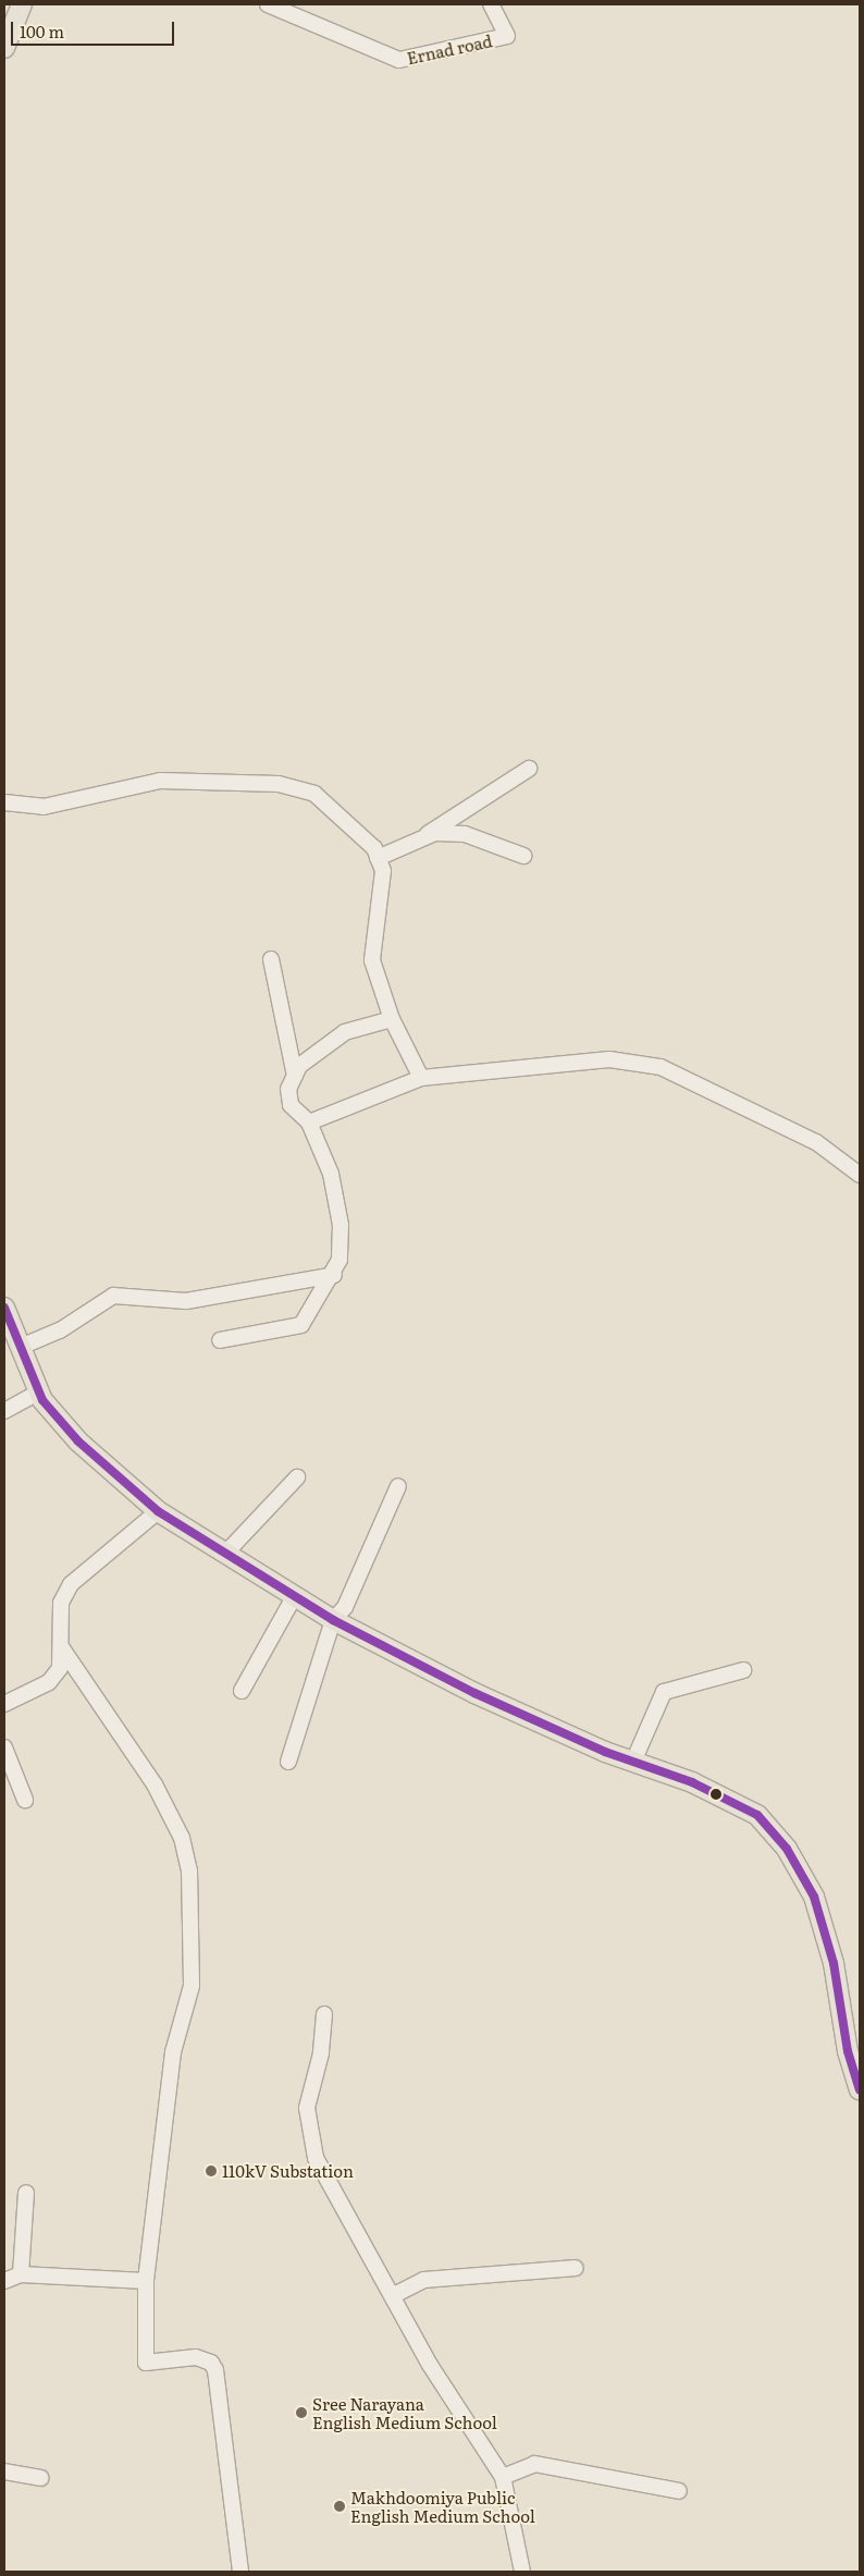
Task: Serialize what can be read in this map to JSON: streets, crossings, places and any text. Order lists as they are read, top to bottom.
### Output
{
  "streets": {
    "street": ["Ernad road"]
  },
  "places": ["110kV Substation", "Sree Narayana English Medium School", "Makhdoomiya Public English Medium School"],
  "scale_bar": "100 m"
}
